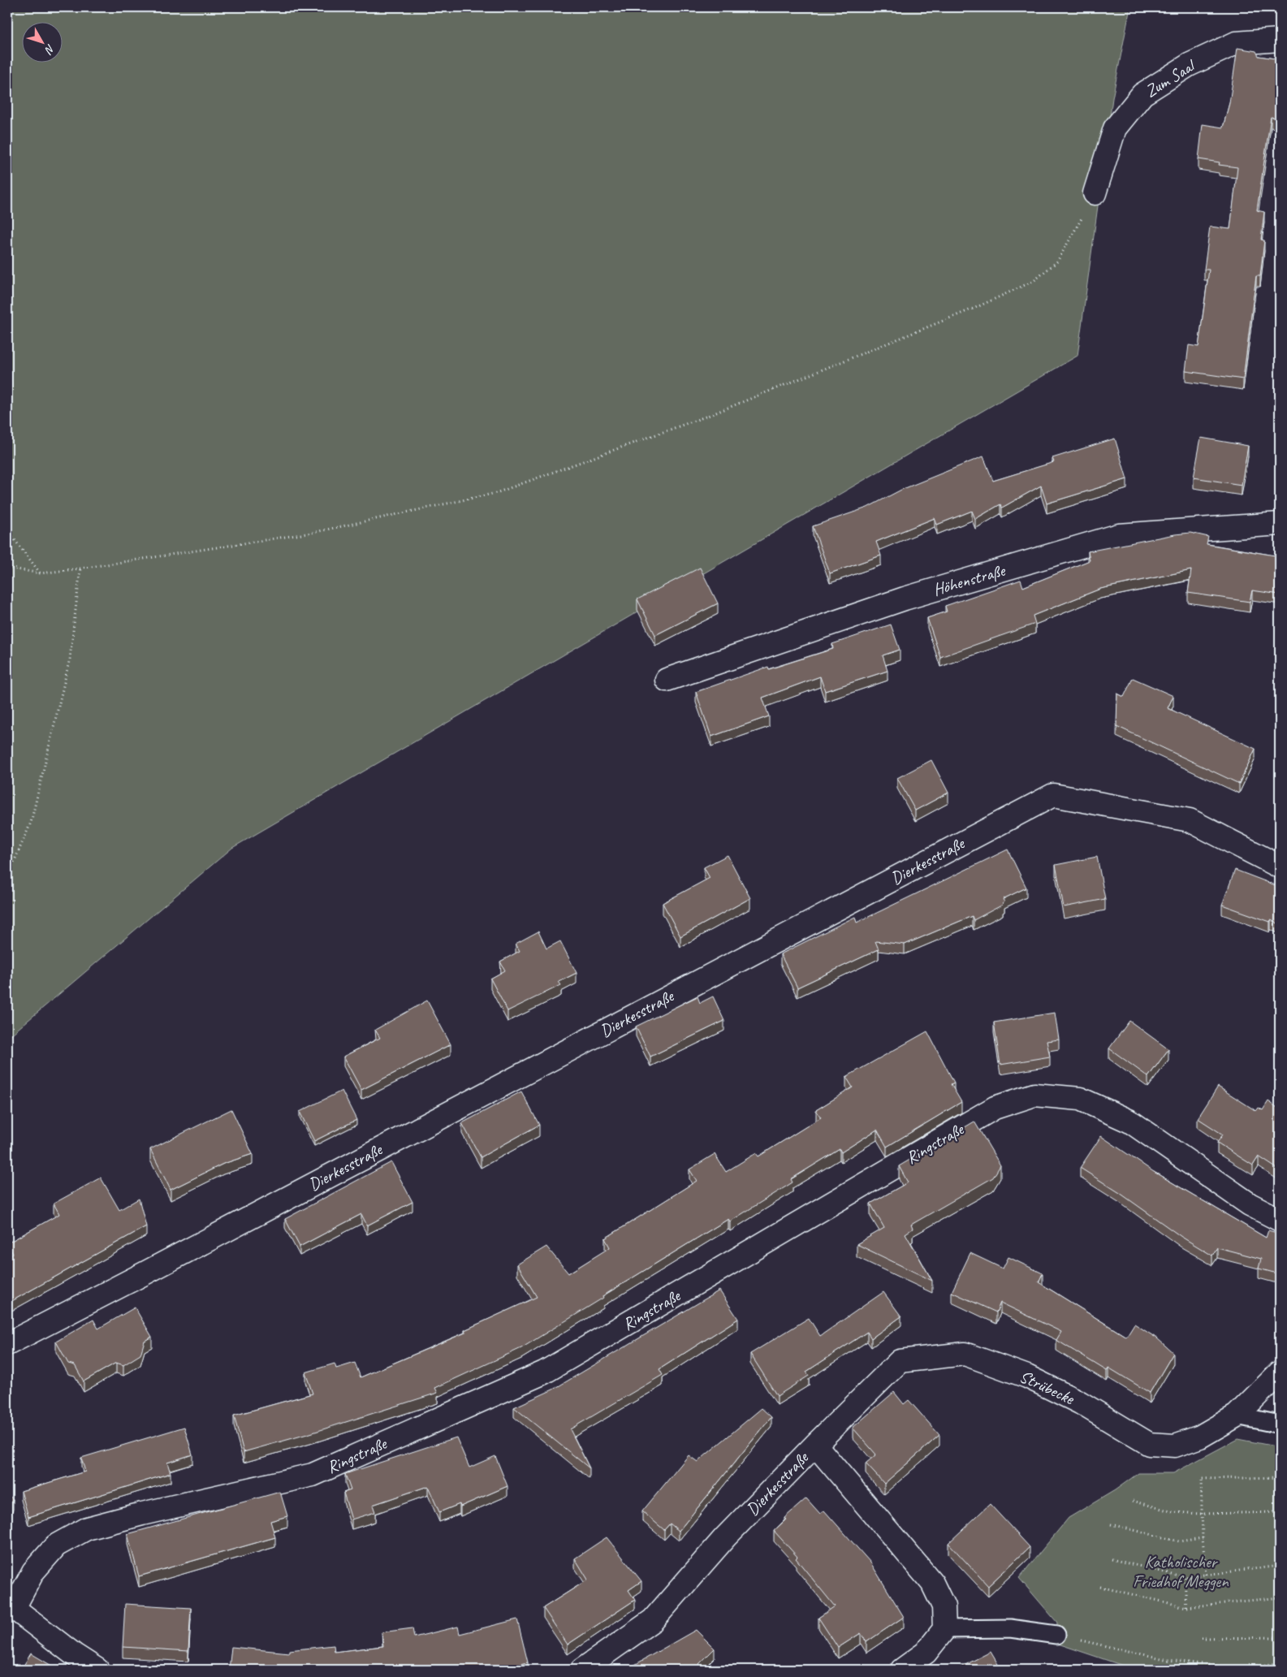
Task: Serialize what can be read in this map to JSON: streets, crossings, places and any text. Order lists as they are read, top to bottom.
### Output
{
  "streets": {
    "street": [
      "Zum Saal",
      "Höhenstraße",
      "Dierkesstraße",
      "Ringstraße",
      "Strübecke"
    ]
  },
  "crossings": [
    ["Dierkesstraße", "Strübecke"]
  ],
  "parks": ["Katholischer Friedhof Meggen"],
  "north": "bottom right"
}
